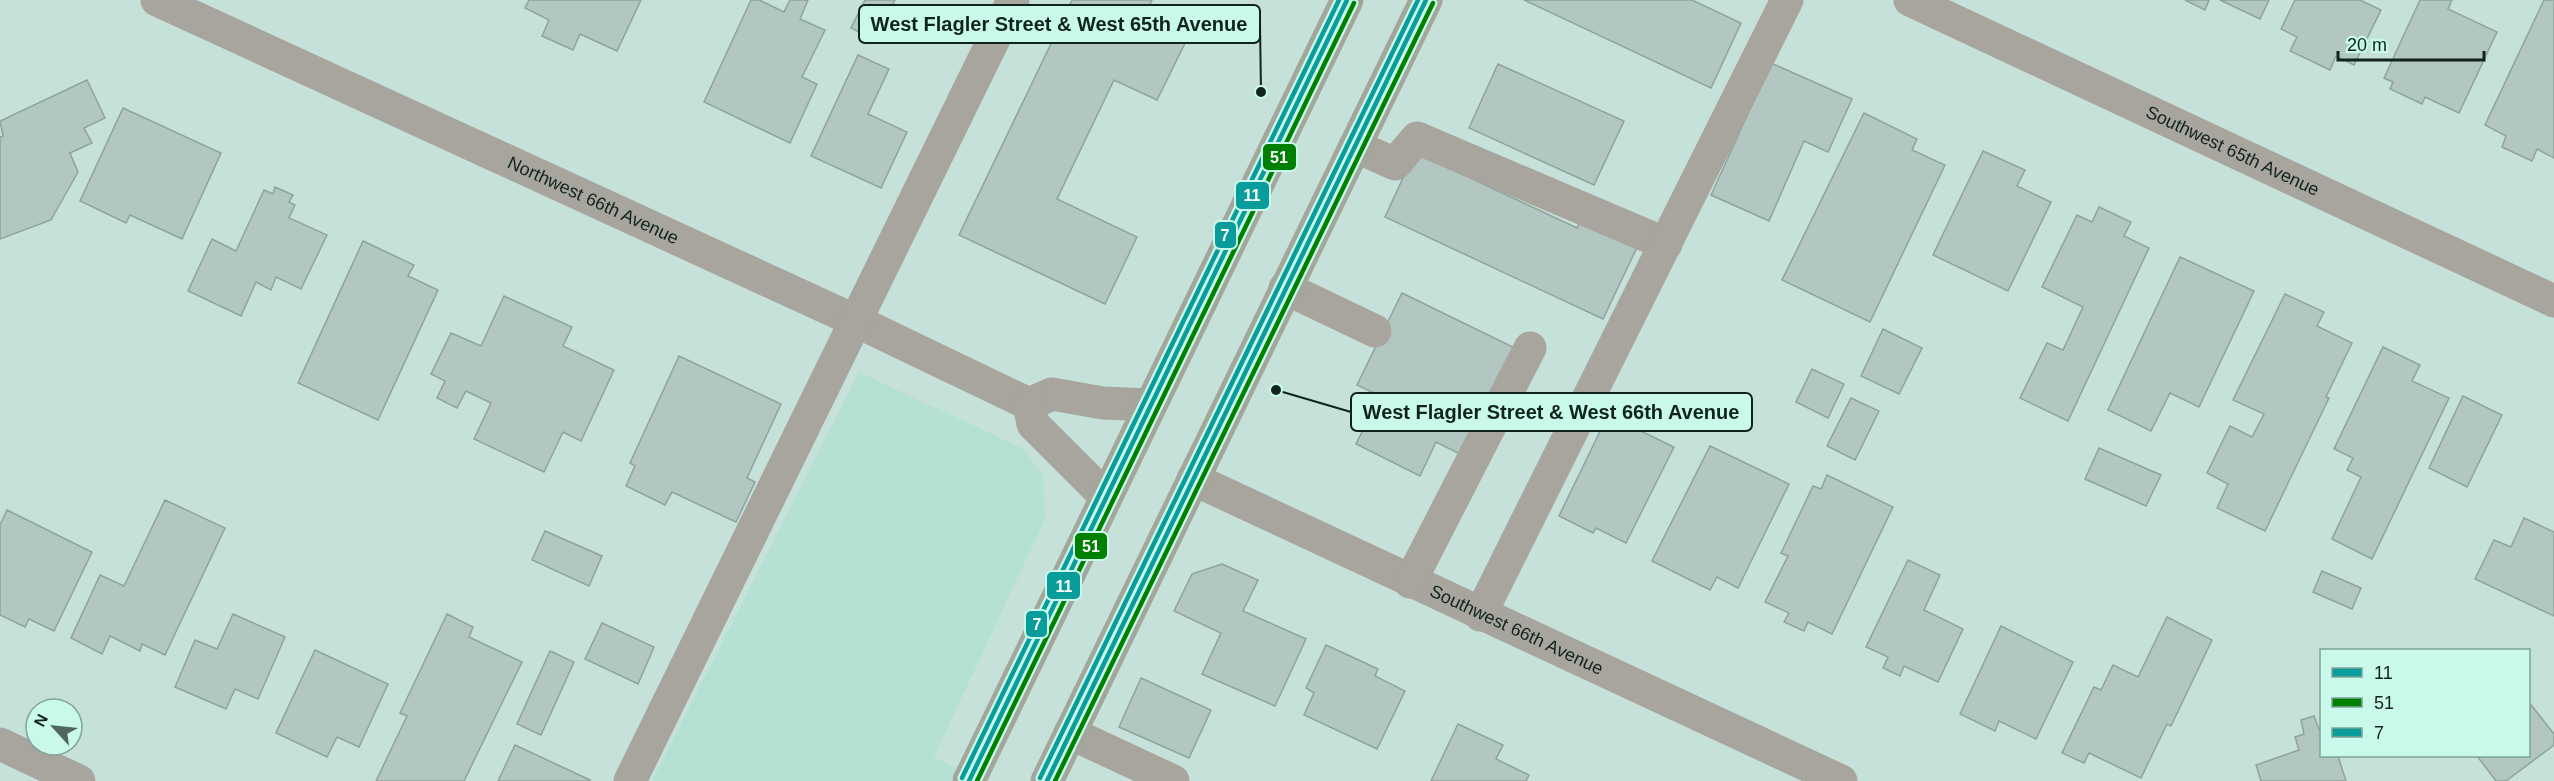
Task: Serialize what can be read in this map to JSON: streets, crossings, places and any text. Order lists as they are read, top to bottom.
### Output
{
  "streets": {
    "street": ["Southwest 65th Avenue", "Northwest 66th Avenue", "Southwest 66th Avenue"]
  },
  "places": ["West Flagler Street & West 65th Avenue", "West Flagler Street & West 66th Avenue"],
  "lines": ["transit line 11", "transit line 7", "transit line 51"],
  "legend": ["11", "51", "7"],
  "scale_bar": "20 m",
  "north": "top left"
}
